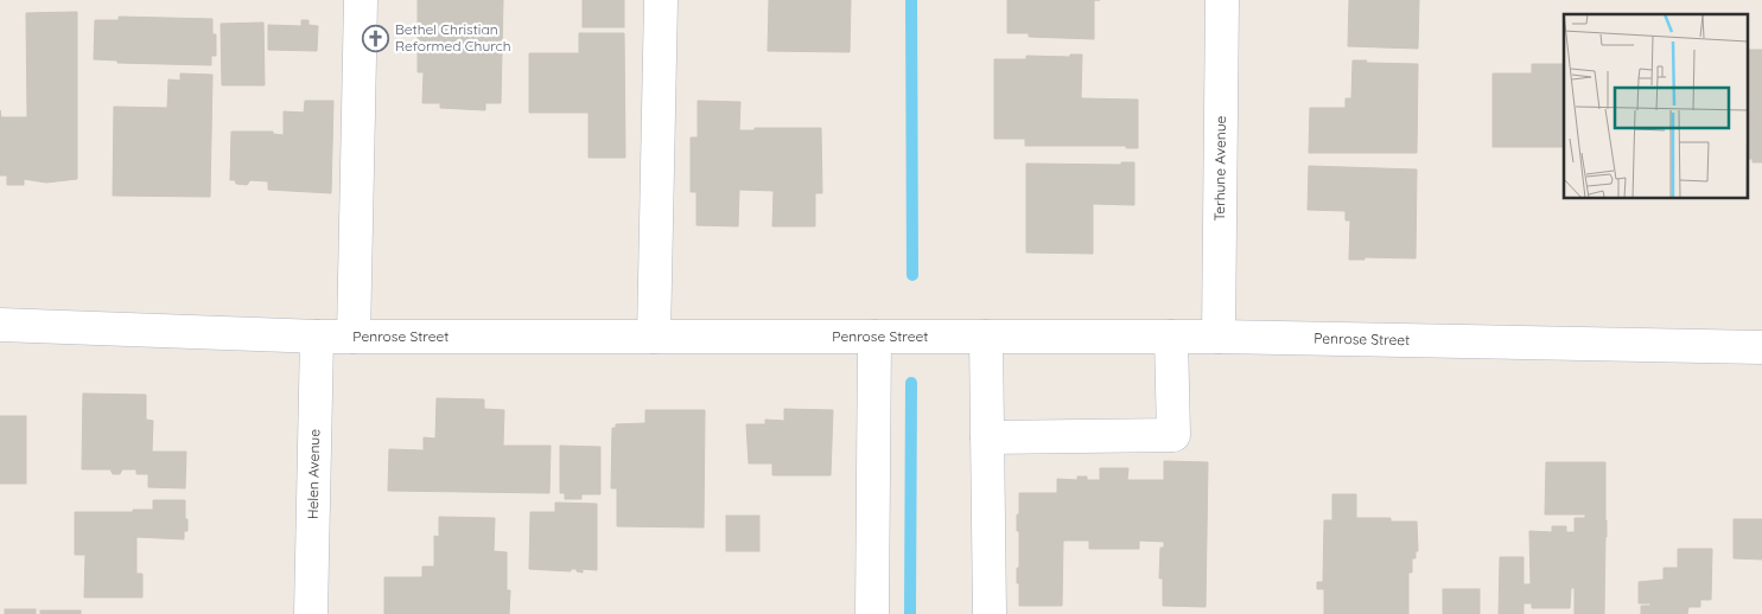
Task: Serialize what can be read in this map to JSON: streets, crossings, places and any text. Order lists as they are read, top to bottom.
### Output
{
  "streets": {
    "street": ["Terhune Avenue", "Penrose Street", "Helen Avenue"]
  },
  "crossings": [
    ["Terhune Avenue", "Penrose Street"],
    ["Penrose Street", "Helen Avenue"]
  ],
  "places": {
    "church": ["Bethel Christian Reformed Church"]
  }
}
